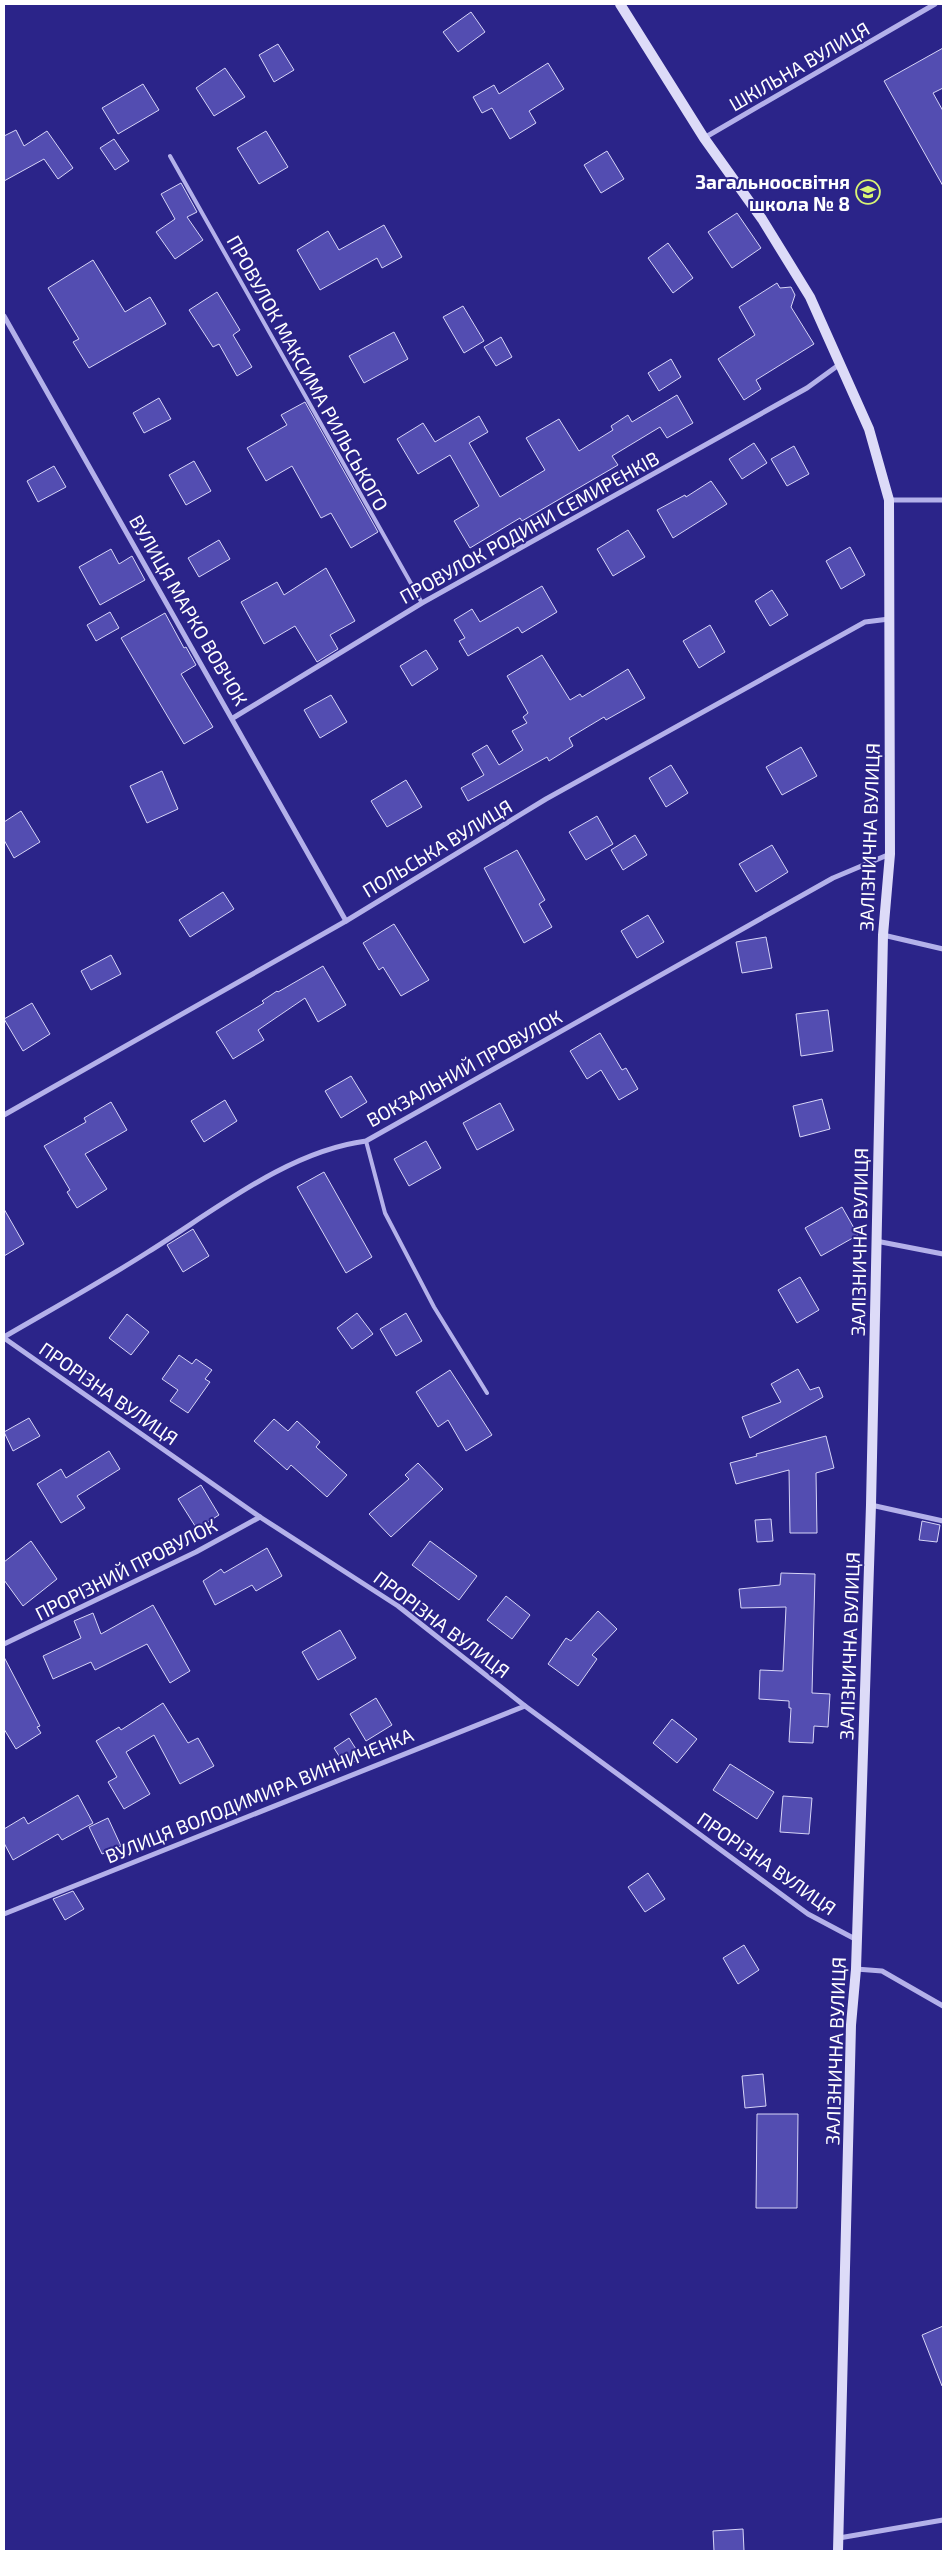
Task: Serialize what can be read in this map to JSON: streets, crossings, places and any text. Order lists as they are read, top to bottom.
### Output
{
  "streets": {
    "street": [
      "ШКІЛЬНА ВУЛИЦЯ",
      "ПРОВУЛОК РОДИНИ СЕМИРЕНКІВ",
      "ВУЛИЦЯ МАРКО ВОВЧОК",
      "ЗАЛІЗНИЧНА ВУЛИЦЯ",
      "ПОЛЬСЬКА ВУЛИЦЯ",
      "ВОКЗАЛЬНИЙ ПРОВУЛОК",
      "ПРОРІЗНА ВУЛИЦЯ",
      "ПРОРІЗНИЙ ПРОВУЛОК",
      "ВУЛИЦЯ ВОЛОДИМИРА ВИННИЧЕНКА"
    ],
    "lane": ["ПРОВУЛОК МАКСИМА РИЛЬСЬКОГО"]
  },
  "crossings": [
    ["ШКІЛЬНА ВУЛИЦЯ", "ЗАЛІЗНИЧНА ВУЛИЦЯ"],
    ["ПРОВУЛОК МАКСИМА РИЛЬСЬКОГО", "ПРОВУЛОК РОДИНИ СЕМИРЕНКІВ"],
    ["ПРОВУЛОК РОДИНИ СЕМИРЕНКІВ", "ВУЛИЦЯ МАРКО ВОВЧОК"],
    ["ПРОВУЛОК РОДИНИ СЕМИРЕНКІВ", "ЗАЛІЗНИЧНА ВУЛИЦЯ"],
    ["ВУЛИЦЯ МАРКО ВОВЧОК", "ПОЛЬСЬКА ВУЛИЦЯ"],
    ["ЗАЛІЗНИЧНА ВУЛИЦЯ", "ПОЛЬСЬКА ВУЛИЦЯ"],
    ["ЗАЛІЗНИЧНА ВУЛИЦЯ", "ВОКЗАЛЬНИЙ ПРОВУЛОК"],
    ["ЗАЛІЗНИЧНА ВУЛИЦЯ", "ПРОРІЗНА ВУЛИЦЯ"],
    ["ВОКЗАЛЬНИЙ ПРОВУЛОК", "ПРОРІЗНА ВУЛИЦЯ"],
    ["ПРОРІЗНА ВУЛИЦЯ", "ПРОРІЗНИЙ ПРОВУЛОК"],
    ["ПРОРІЗНА ВУЛИЦЯ", "ВУЛИЦЯ ВОЛОДИМИРА ВИННИЧЕНКА"]
  ],
  "places": {
    "school or university": ["Загальноосвітня школа № 8"]
  }
}
